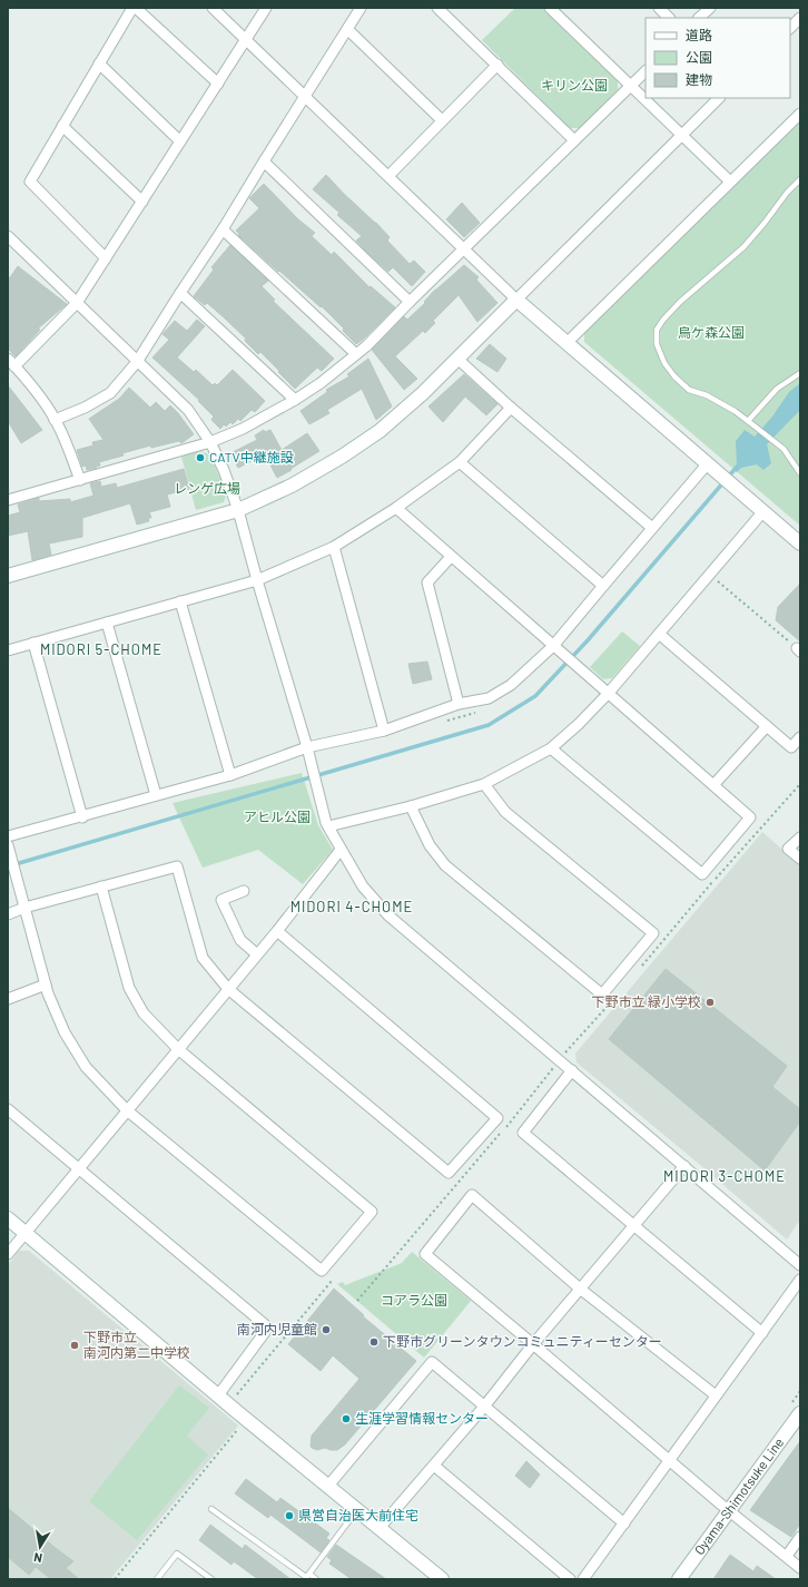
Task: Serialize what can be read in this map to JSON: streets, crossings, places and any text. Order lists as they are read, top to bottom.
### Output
{
  "streets": {
    "street": ["Oyama-Shimotsuke Line"]
  },
  "districts": ["MIDORI 5-CHOME", "MIDORI 4-CHOME", "MIDORI 3-CHOME"],
  "parks": [
    "キリン公園",
    "烏ケ森公園",
    "レンゲ広場",
    "アヒル公園",
    "コアラ公園"
  ],
  "places": [
    "CATV中継施設",
    "下野市立 緑小学校",
    "南河内児童館",
    "下野市グリーンタウンコミュニティーセンター",
    "下野市立 南河内第二中学校",
    "生涯学習情報センター",
    "県営自治医大前住宅"
  ],
  "legend": ["道路", "公園", "建物"],
  "north": "bottom"
}
